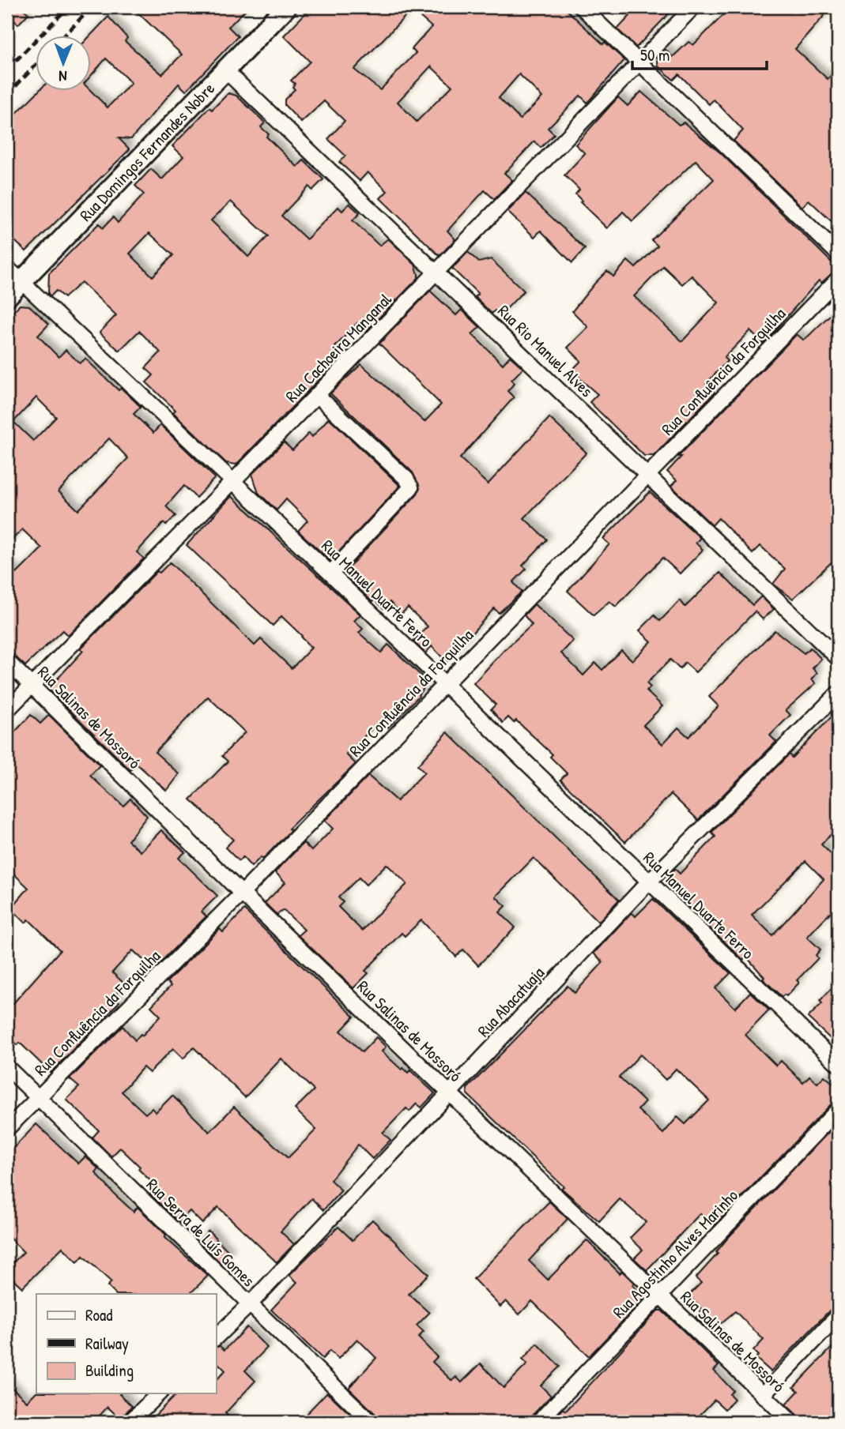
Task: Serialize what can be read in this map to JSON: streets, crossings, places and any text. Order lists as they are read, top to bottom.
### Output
{
  "streets": {
    "street": [
      "Rua Domingos Fernandes Nobre",
      "Rua Cachoeira Manganal",
      "Rua Rio Manuel Alves",
      "Rua Confluência da Forquilha",
      "Rua Manuel Duarte Ferro",
      "Rua Salinas de Mossoró",
      "Rua Abacatuaja",
      "Rua Serra de Luís Gomes",
      "Rua Agostinho Alves Marinho"
    ]
  },
  "crossings": [
    ["Rua Domingos Fernandes Nobre", "Rua Rio Manuel Alves"],
    ["Rua Domingos Fernandes Nobre", "Rua Manuel Duarte Ferro"],
    ["Rua Cachoeira Manganal", "Rua Rio Manuel Alves"],
    ["Rua Cachoeira Manganal", "Rua Manuel Duarte Ferro"],
    ["Rua Cachoeira Manganal", "Rua Salinas de Mossoró"],
    ["Rua Rio Manuel Alves", "Rua Confluência da Forquilha"],
    ["Rua Confluência da Forquilha", "Rua Manuel Duarte Ferro"],
    ["Rua Confluência da Forquilha", "Rua Salinas de Mossoró"],
    ["Rua Confluência da Forquilha", "Rua Serra de Luís Gomes"],
    ["Rua Manuel Duarte Ferro", "Rua Abacatuaja"],
    ["Rua Salinas de Mossoró", "Rua Abacatuaja"],
    ["Rua Salinas de Mossoró", "Rua Agostinho Alves Marinho"],
    ["Rua Abacatuaja", "Rua Serra de Luís Gomes"]
  ],
  "legend": ["Road", "Railway", "Building"],
  "scale_bar": "50 m",
  "north": "bottom"
}
